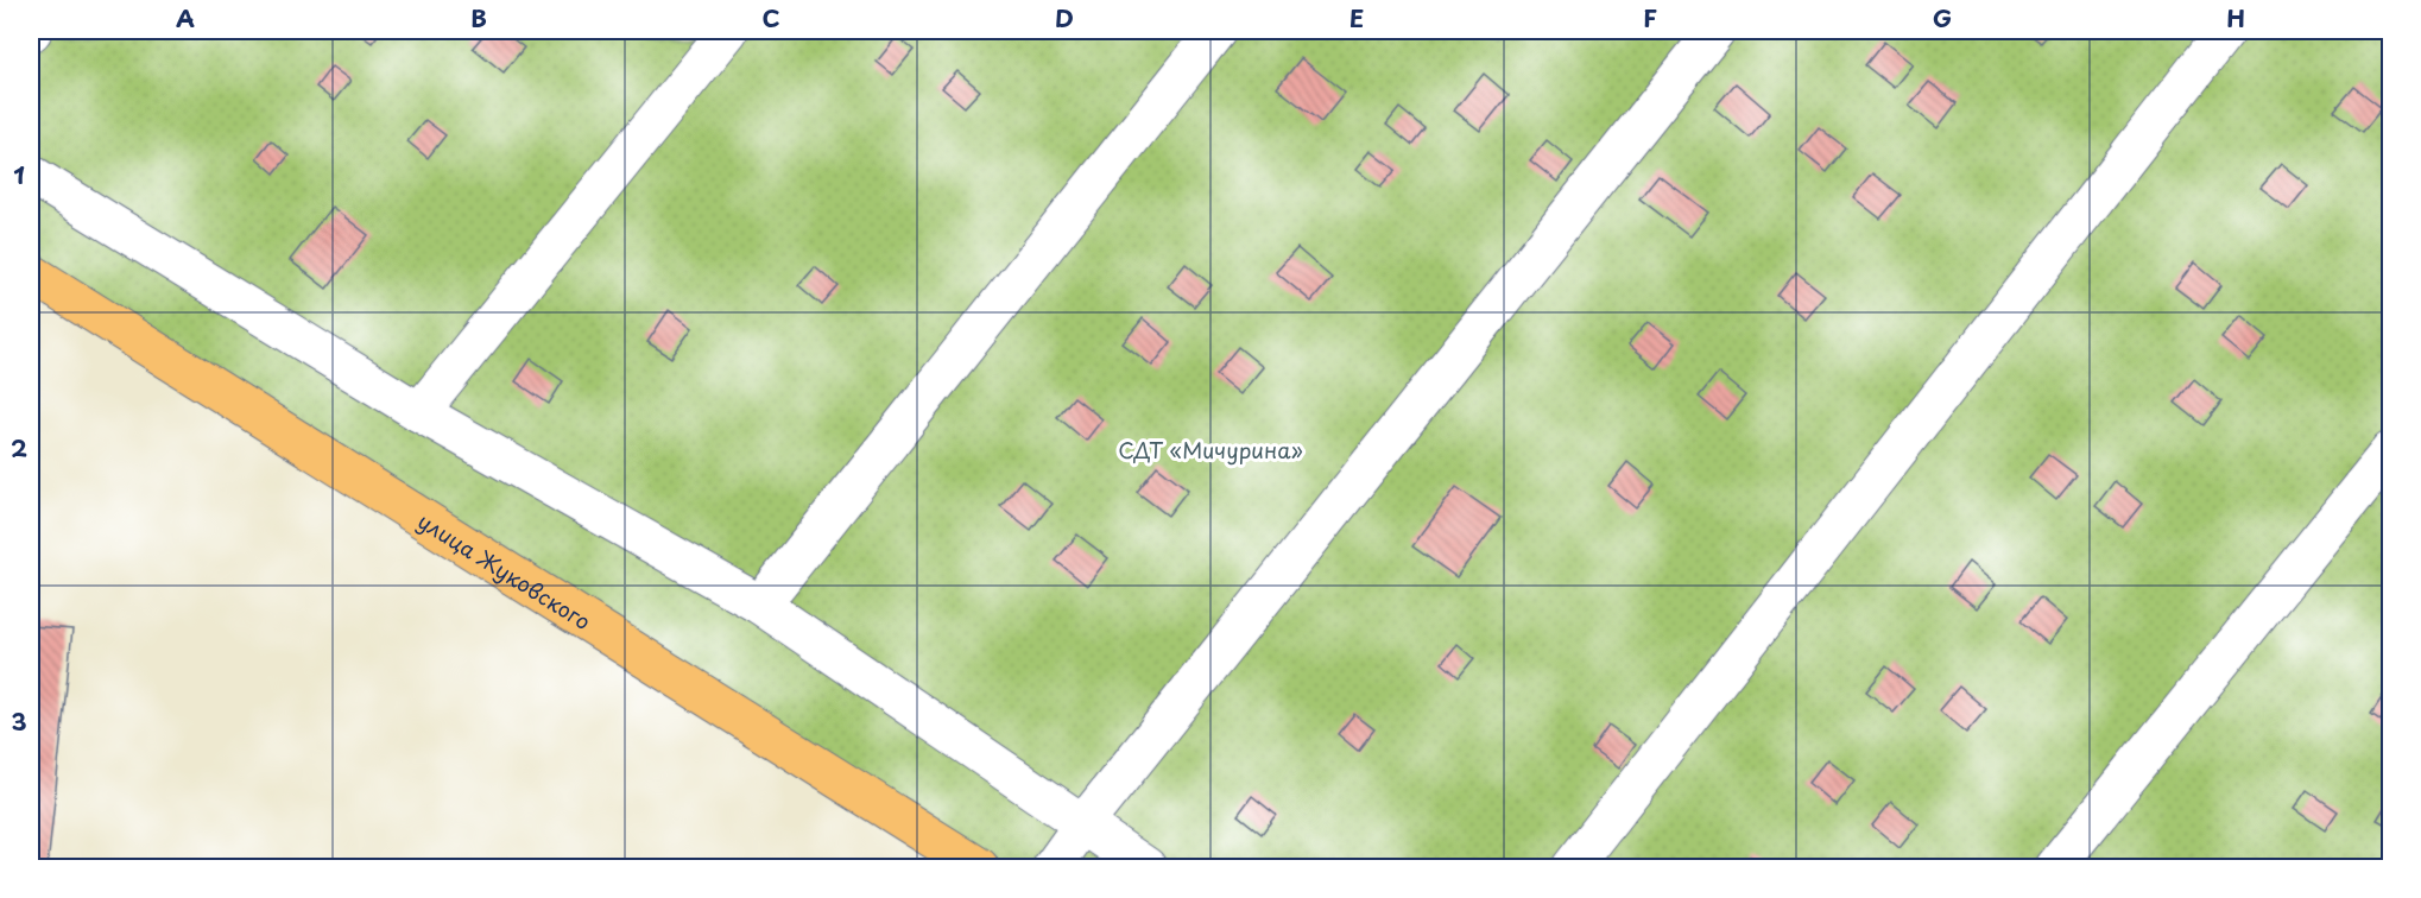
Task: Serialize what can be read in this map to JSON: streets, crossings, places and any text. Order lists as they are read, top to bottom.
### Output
{
  "streets": {
    "main road": ["улица Жуковского"]
  },
  "parks": ["СДТ «Мичурина»"],
  "grid": {
    "columns": [
      "A",
      "B",
      "C",
      "D",
      "E",
      "F",
      "G",
      "H"
    ],
    "rows": ["1", "2", "3"]
  }
}
